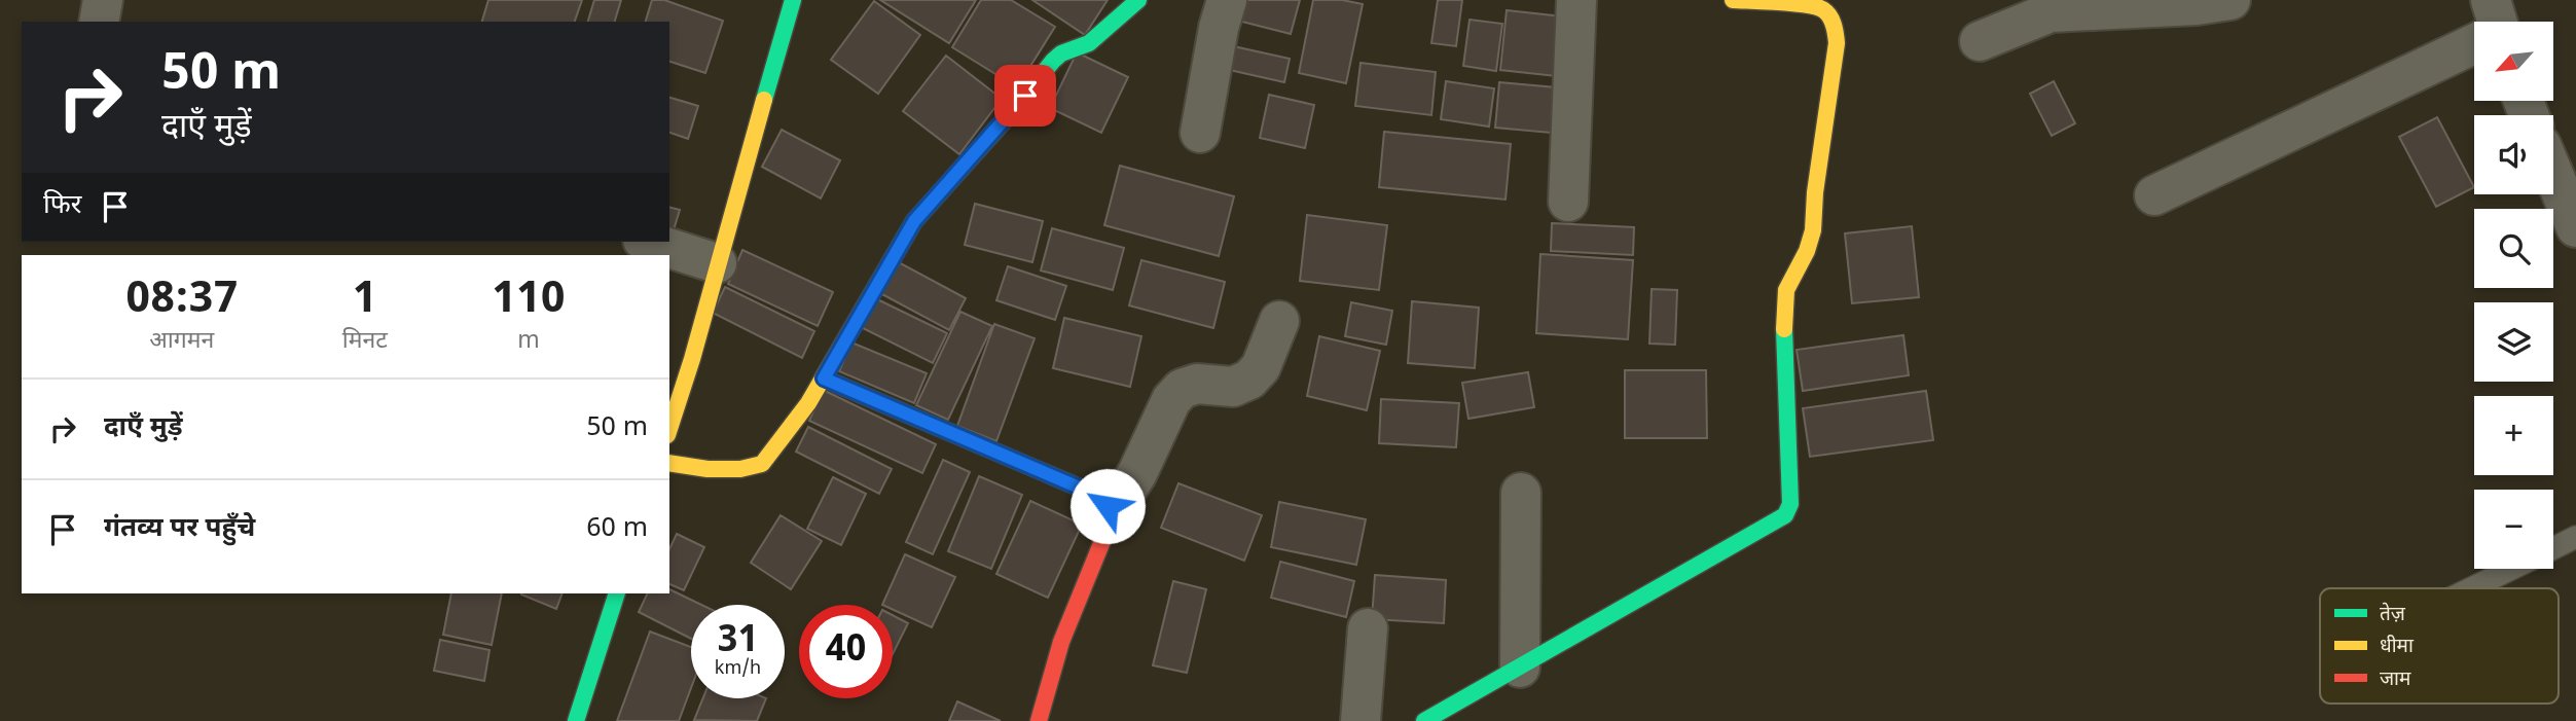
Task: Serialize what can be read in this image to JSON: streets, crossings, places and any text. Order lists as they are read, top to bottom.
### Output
{
  "legend": ["तेज़", "धीमा", "जाम"],
  "north": "bottom left",
  "page": {
    "map_buttons": ["+", "−"],
    "turn": ["50 m", "दाएँ मुड़ें"],
    "then": "फिर",
    "eta": [
      "08:37",
      "आगमन",
      "1",
      "मिनट",
      "110",
      "m"
    ],
    "list": [
      {
        "name": "दाएँ मुड़ें",
        "value": "50 m"
      },
      {
        "name": "गंतव्य पर पहुँचे",
        "value": "60 m"
      }
    ],
    "speed": "31 km/h",
    "limit": "40"
  }
}
